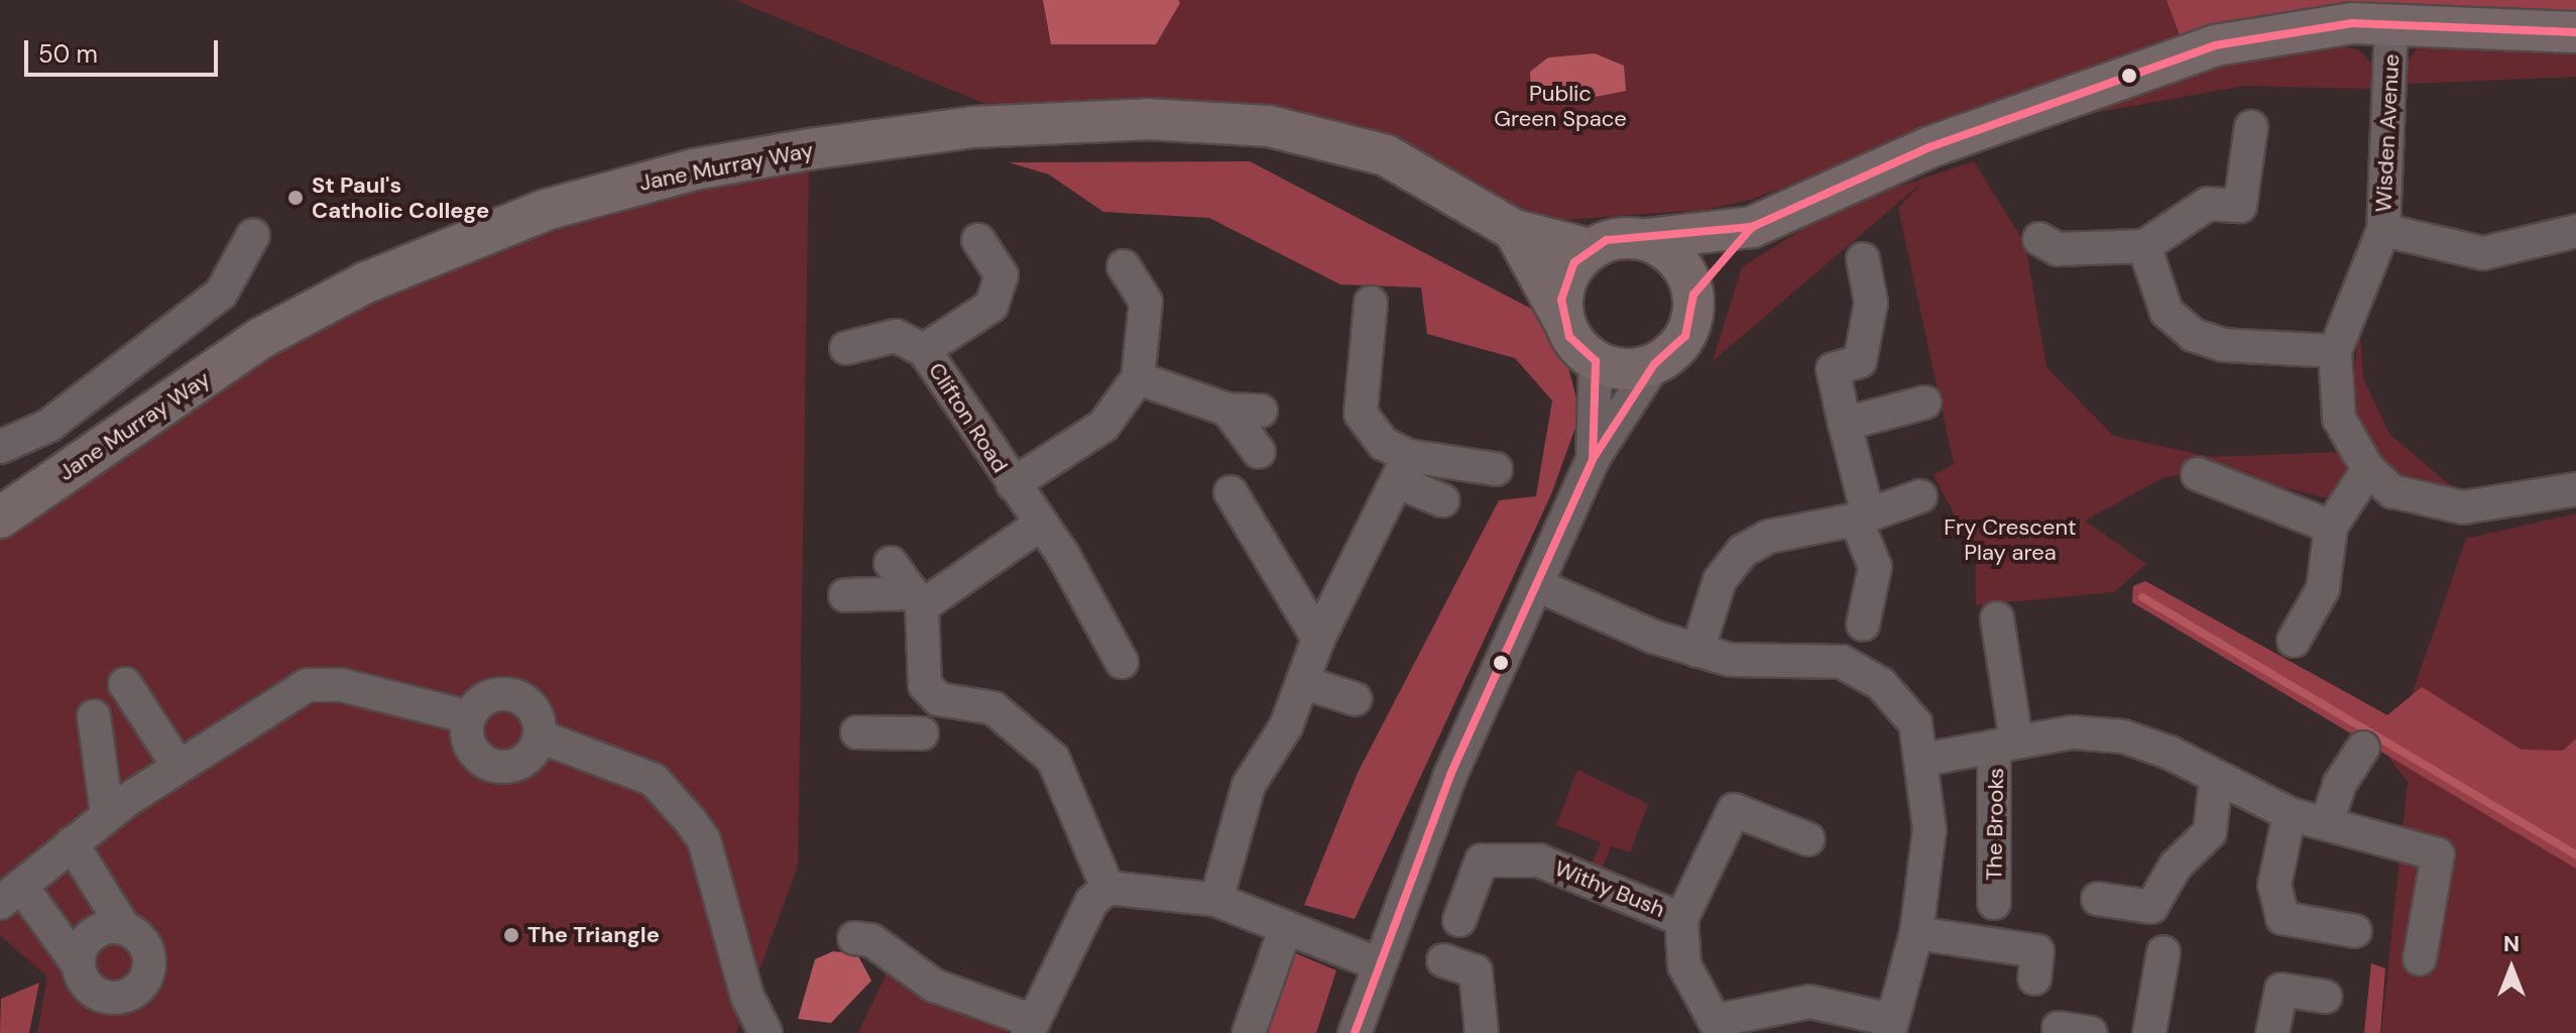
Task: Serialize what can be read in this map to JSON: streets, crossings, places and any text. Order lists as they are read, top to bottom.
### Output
{
  "streets": {
    "main road": ["Jane Murray Way"],
    "street": [
      "Wisden Avenue",
      "Clifton Road",
      "The Brooks",
      "Withy Bush"
    ]
  },
  "parks": ["Public Green Space", "Fry Crescent Play area"],
  "places": ["St Paul's Catholic College", "The Triangle"],
  "scale_bar": "50 m",
  "north": "top"
}
